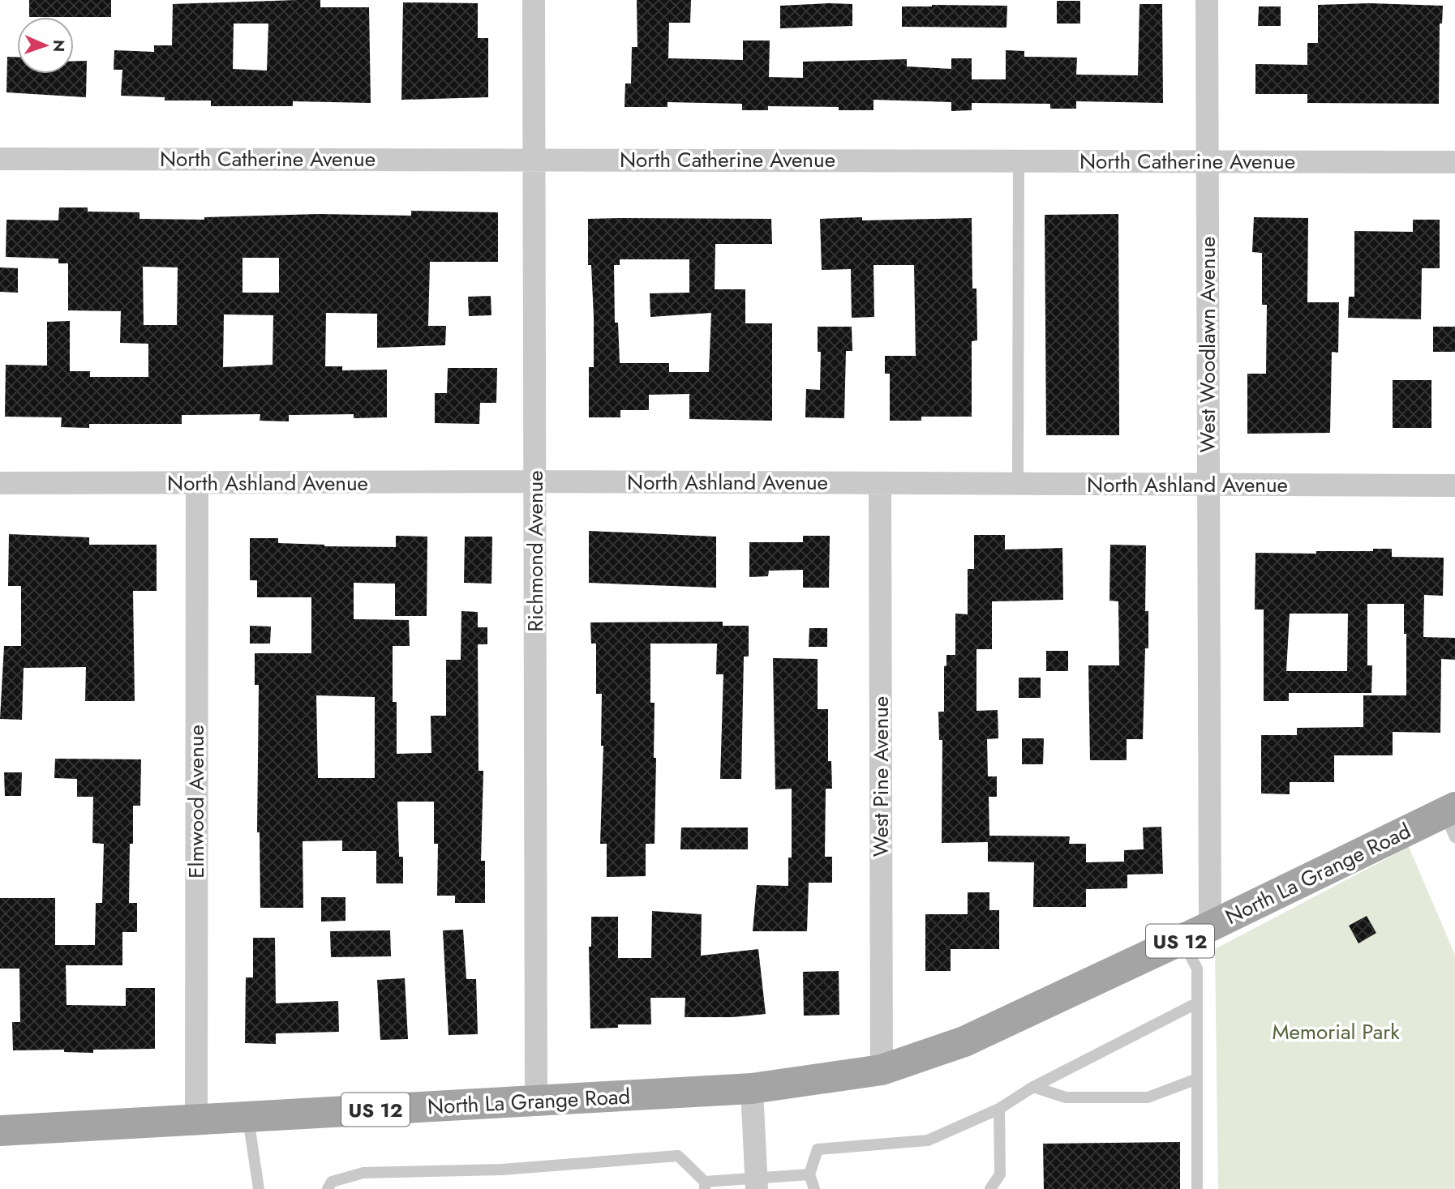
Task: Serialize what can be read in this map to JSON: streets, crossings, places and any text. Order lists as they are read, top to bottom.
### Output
{
  "streets": {
    "main road": ["North La Grange Road", "US 12"],
    "street": [
      "North Catherine Avenue",
      "West Woodlawn Avenue",
      "North Ashland Avenue",
      "Richmond Avenue",
      "West Pine Avenue",
      "Elmwood Avenue"
    ]
  },
  "crossings": [
    ["North Catherine Avenue", "West Woodlawn Avenue"],
    ["North Catherine Avenue", "Richmond Avenue"],
    ["West Woodlawn Avenue", "North Ashland Avenue"],
    ["West Woodlawn Avenue", "North La Grange Road"],
    ["North Ashland Avenue", "Richmond Avenue"],
    ["North Ashland Avenue", "West Pine Avenue"],
    ["North Ashland Avenue", "Elmwood Avenue"],
    ["Richmond Avenue", "North La Grange Road"],
    ["West Pine Avenue", "North La Grange Road"],
    ["West Pine Avenue", "US 12"],
    ["Elmwood Avenue", "North La Grange Road"],
    ["North La Grange Road", "US 12"]
  ],
  "parks": ["Memorial Park"],
  "north": "right"
}
